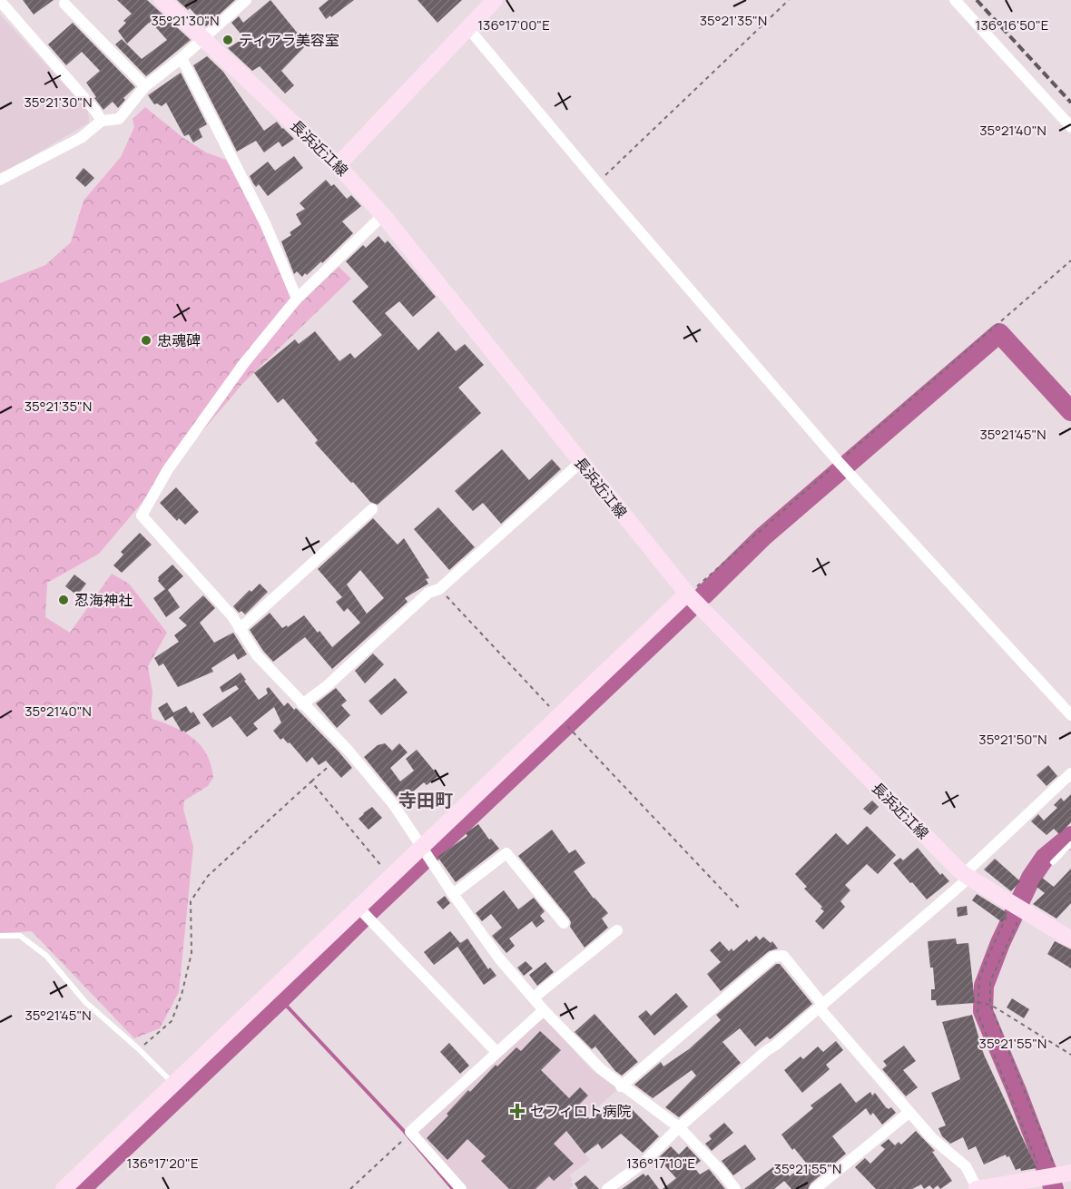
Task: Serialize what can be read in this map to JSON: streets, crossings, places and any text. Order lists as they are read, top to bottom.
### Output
{
  "streets": {
    "main road": ["長浜近江線"]
  },
  "districts": ["寺田町"],
  "places": {
    "other": ["ティアラ美容室", "忠魂碑", "忍海神社"],
    "health": ["セフィロト病院"]
  },
  "coordinates": [
    "35°21'30\"N",
    "35°21'35\"N",
    "136°17'00\"E",
    "136°16'50\"E",
    "35°21'40\"N",
    "35°21'45\"N",
    "35°21'50\"N",
    "35°21'55\"N",
    "136°17'20\"E",
    "136°17'10\"E"
  ]
}
